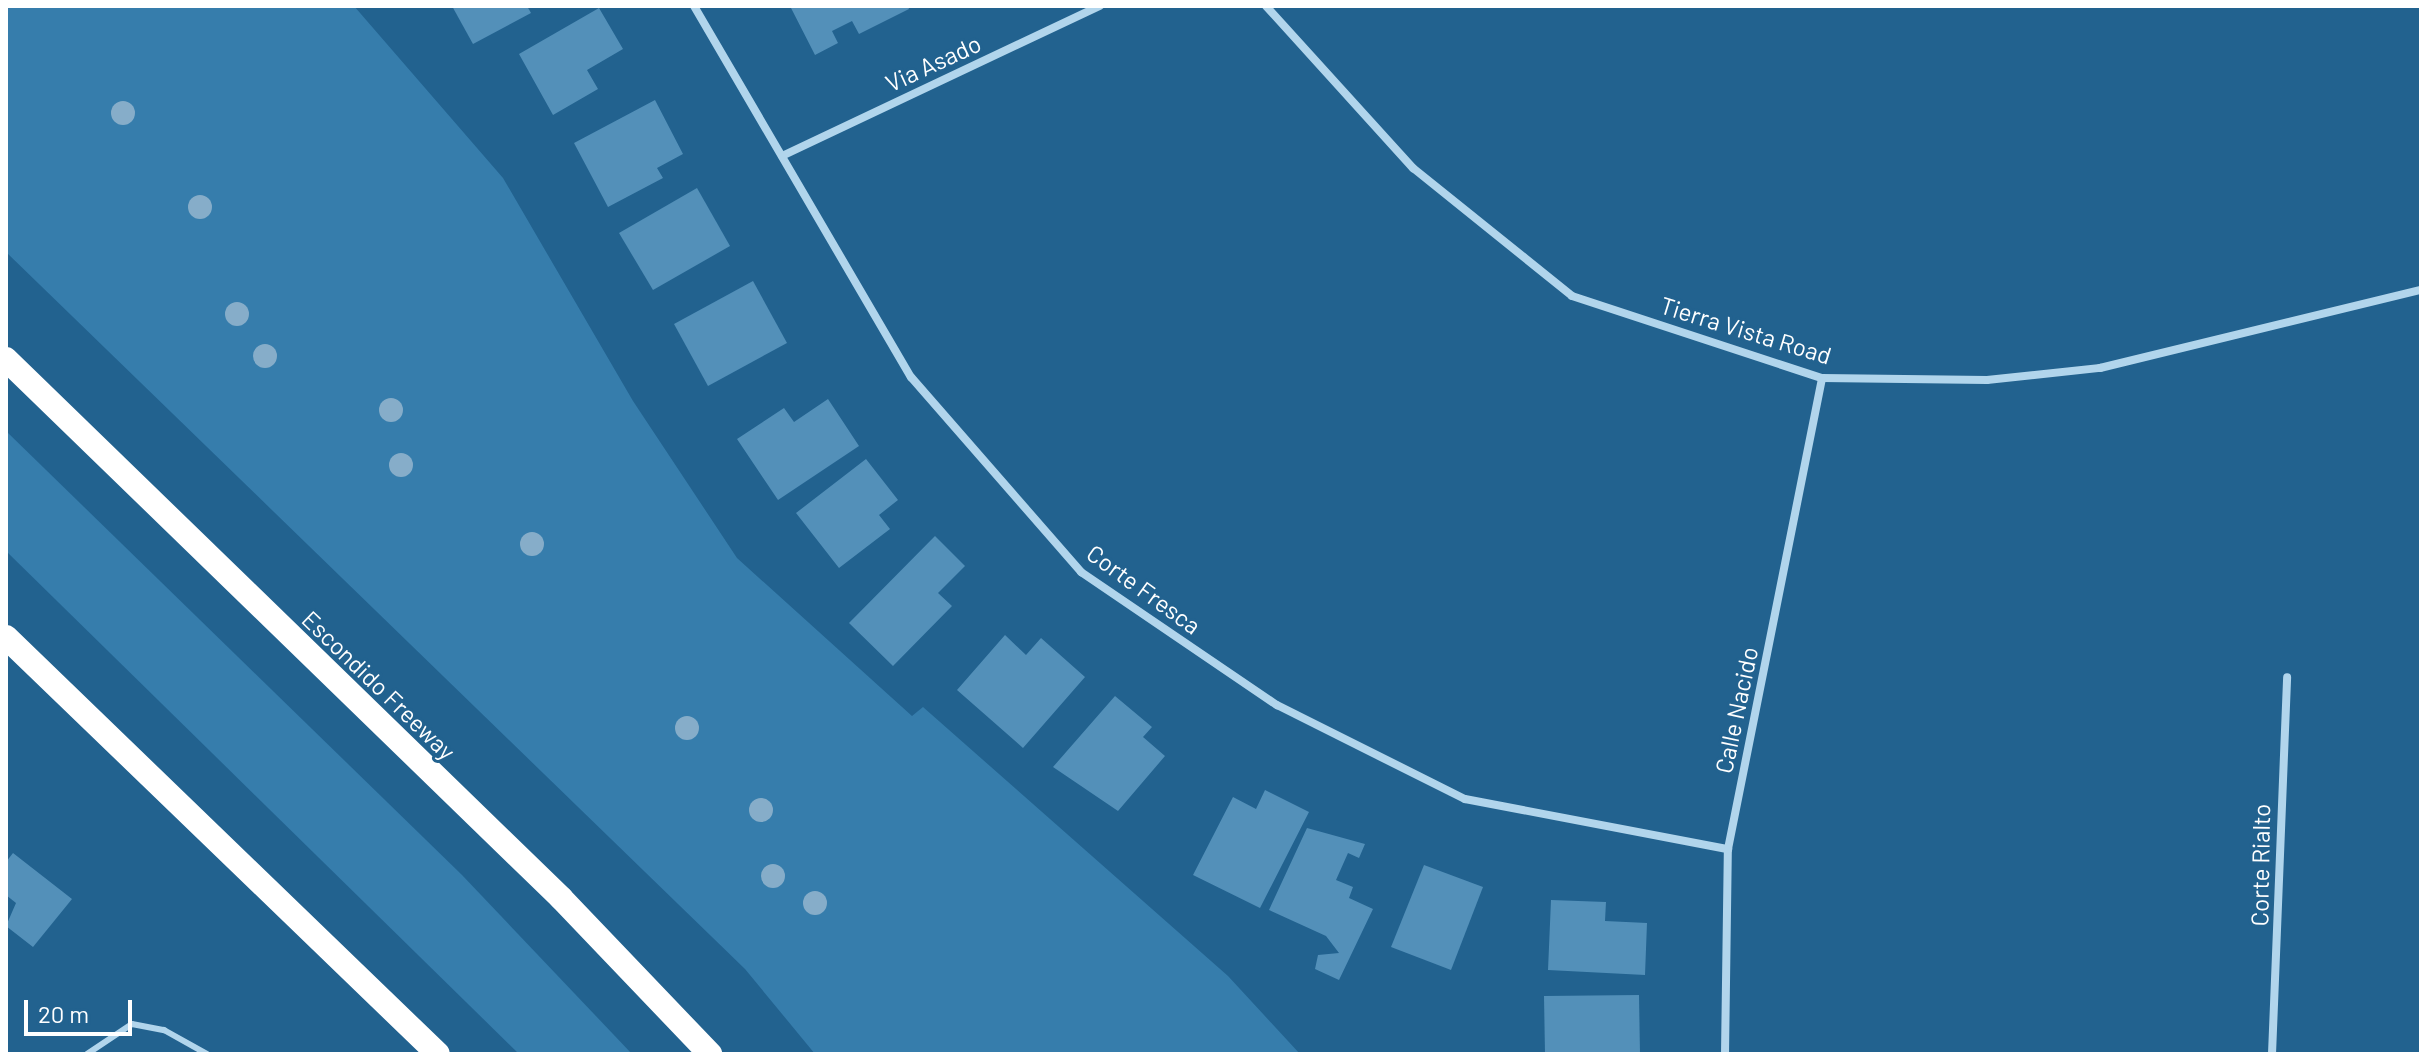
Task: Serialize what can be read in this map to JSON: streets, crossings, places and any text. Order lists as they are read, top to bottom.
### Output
{
  "streets": {
    "highway": ["Escondido Freeway"],
    "street": [
      "Via Asado",
      "Tierra Vista Road",
      "Corte Fresca",
      "Calle Nacido",
      "Corte Rialto"
    ]
  },
  "crossings": [
    ["Via Asado", "Corte Fresca"],
    ["Tierra Vista Road", "Calle Nacido"],
    ["Corte Fresca", "Calle Nacido"]
  ],
  "scale_bar": "20 m"
}
